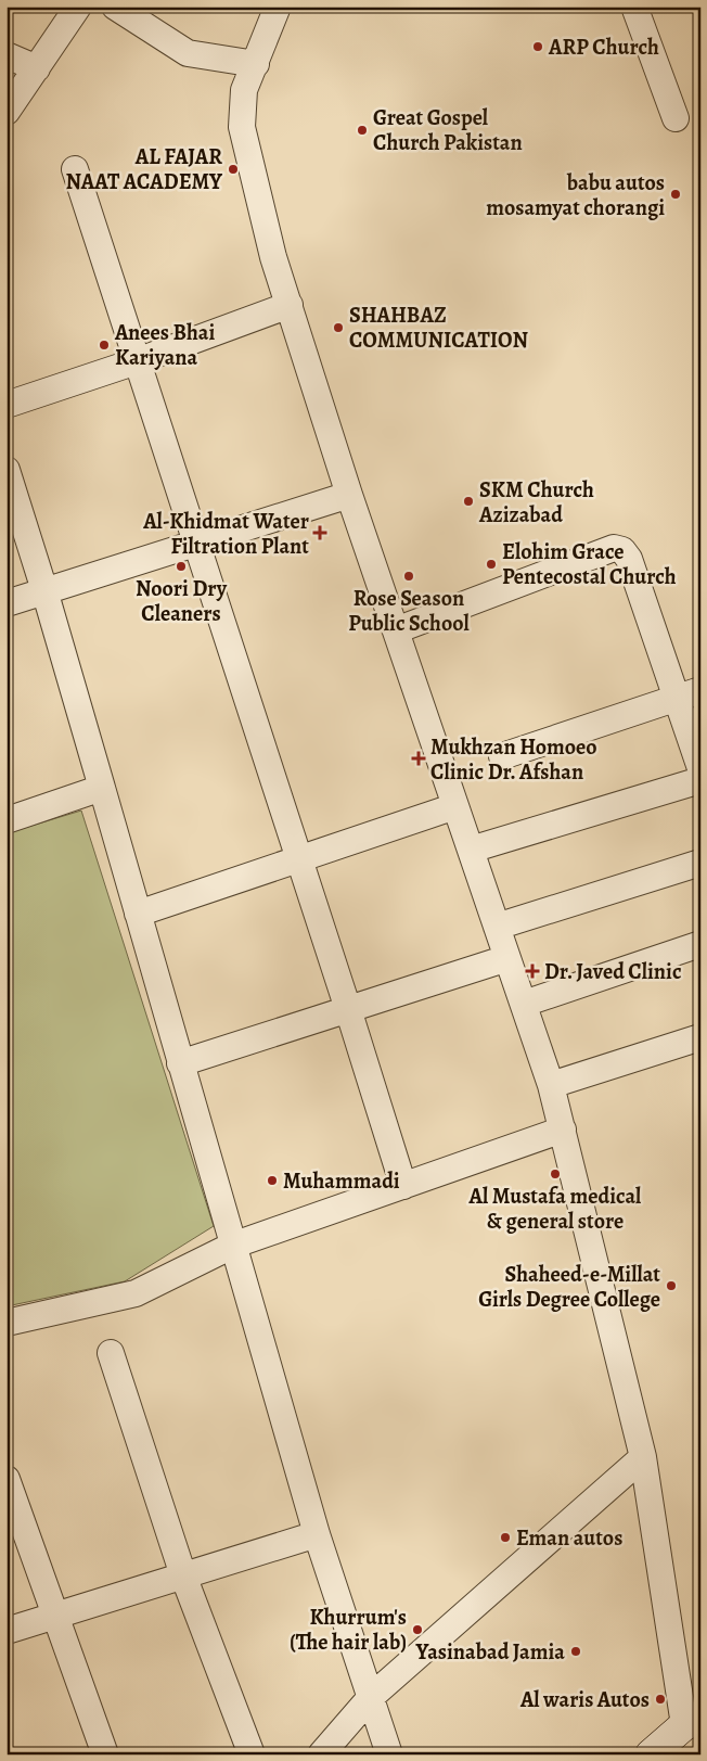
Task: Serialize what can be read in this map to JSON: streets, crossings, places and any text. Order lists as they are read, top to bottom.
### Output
{
  "places": {
    "other": [
      "ARP Church",
      "Great Gospel Church Pakistan",
      "AL FAJAR NAAT ACADEMY",
      "babu autos mosamyat chorangi",
      "SHAHBAZ COMMUNICATION",
      "Anees Bhai Kariyana",
      "SKM Church Azizabad",
      "Elohim Grace Pentecostal Church",
      "Noori Dry Cleaners",
      "Rose Season Public School",
      "Al Mustafa medical & general store",
      "Muhammadi",
      "Shaheed-e-Millat Girls Degree College",
      "Eman autos",
      "Khurrum's (The hair lab)",
      "Yasinabad Jamia",
      "Al waris Autos"
    ],
    "health": ["Al-Khidmat Water Filtration Plant", "Mukhzan Homoeo Clinic Dr. Afshan", "Dr. Javed Clinic"]
  }
}
